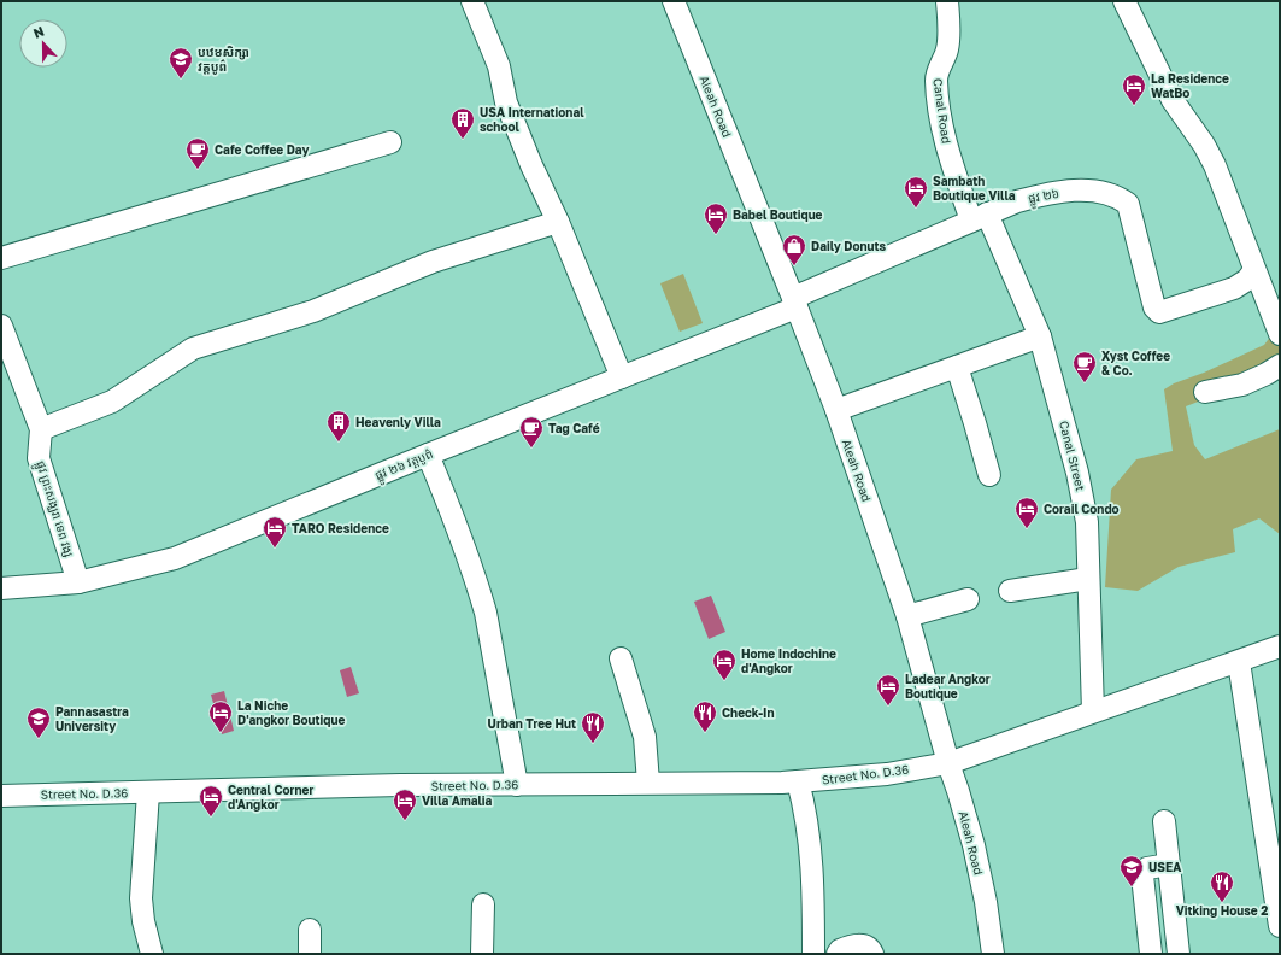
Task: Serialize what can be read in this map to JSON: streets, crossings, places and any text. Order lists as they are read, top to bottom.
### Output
{
  "streets": {
    "street": [
      "Aleah Road",
      "Canal Road",
      "ផ្លូវ ២៦",
      "Canal Street",
      "ផ្លូវ ២៦ វត្តបូព៌",
      "ផ្លូវ ព្រះសង្ឃរា ទេព វង្ស",
      "Street No. D.36"
    ]
  },
  "crossings": [
    ["Aleah Road", "ផ្លូវ ២៦"],
    ["Aleah Road", "ផ្លូវ ២៦ វត្តបូព៌"],
    ["Aleah Road", "Street No. D.36"],
    ["Canal Road", "ផ្លូវ ២៦"],
    ["Canal Road", "Canal Street"],
    ["ផ្លូវ ២៦", "Canal Street"],
    ["ផ្លូវ ២៦", "ផ្លូវ ២៦ វត្តបូព៌"],
    ["Canal Street", "Street No. D.36"],
    ["ផ្លូវ ២៦ វត្តបូព៌", "ផ្លូវ ព្រះសង្ឃរា ទេព វង្ស"]
  ],
  "places": {
    "school or university": ["បឋមសិក្សា វត្តបូព៌", "Pannasastra University", "USEA"],
    "hotel": [
      "La Residence WatBo",
      "Sambath Boutique Villa",
      "Babel Boutique",
      "Corail Condo",
      "TARO Residence",
      "Home Indochine d'Angkor",
      "Ladear Angkor Boutique",
      "La Niche D'angkor Boutique",
      "Central Corner d'Angkor",
      "Villa Amalia"
    ],
    "building": ["USA International school", "Heavenly Villa"],
    "cafe": ["Cafe Coffee Day", "Xyst Coffee & Co.", "Tag Café"],
    "shop": ["Daily Donuts"],
    "restaurant": ["Check-In", "Urban Tree Hut", "Vitking House 2"]
  },
  "north": "top"
}
